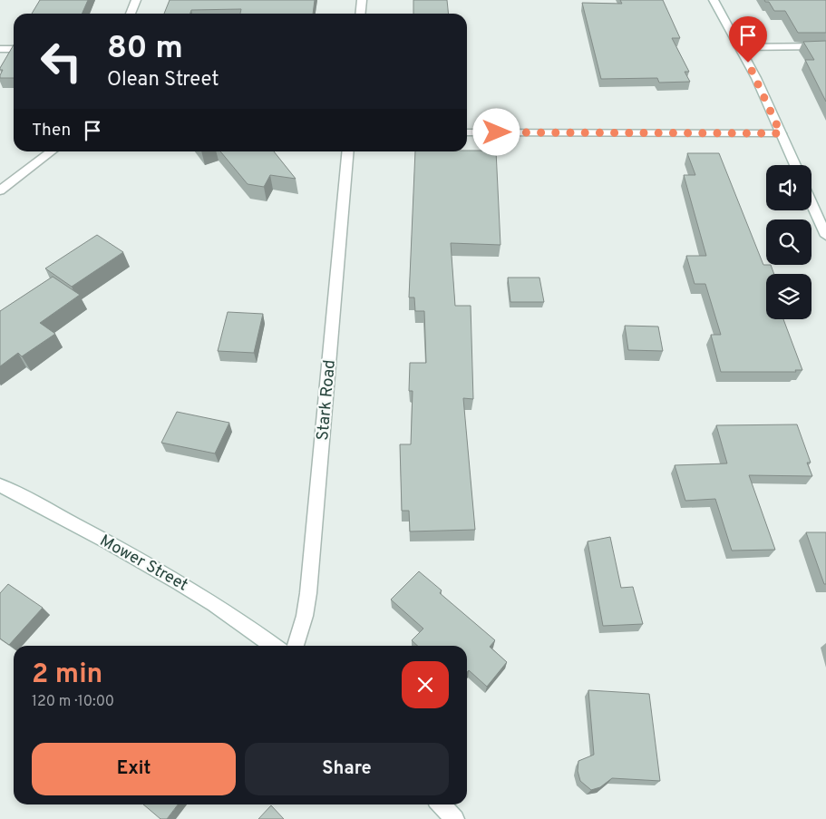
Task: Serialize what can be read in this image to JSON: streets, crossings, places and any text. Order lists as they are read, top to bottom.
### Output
{
  "streets": {
    "street": ["Stark Road", "Mower Street"]
  },
  "page": {
    "turn": ["80 m", "Olean Street"],
    "then": "Then",
    "heading": ["2 min", "120 m · 10:00"],
    "buttons": ["Exit", "Share"]
  }
}
